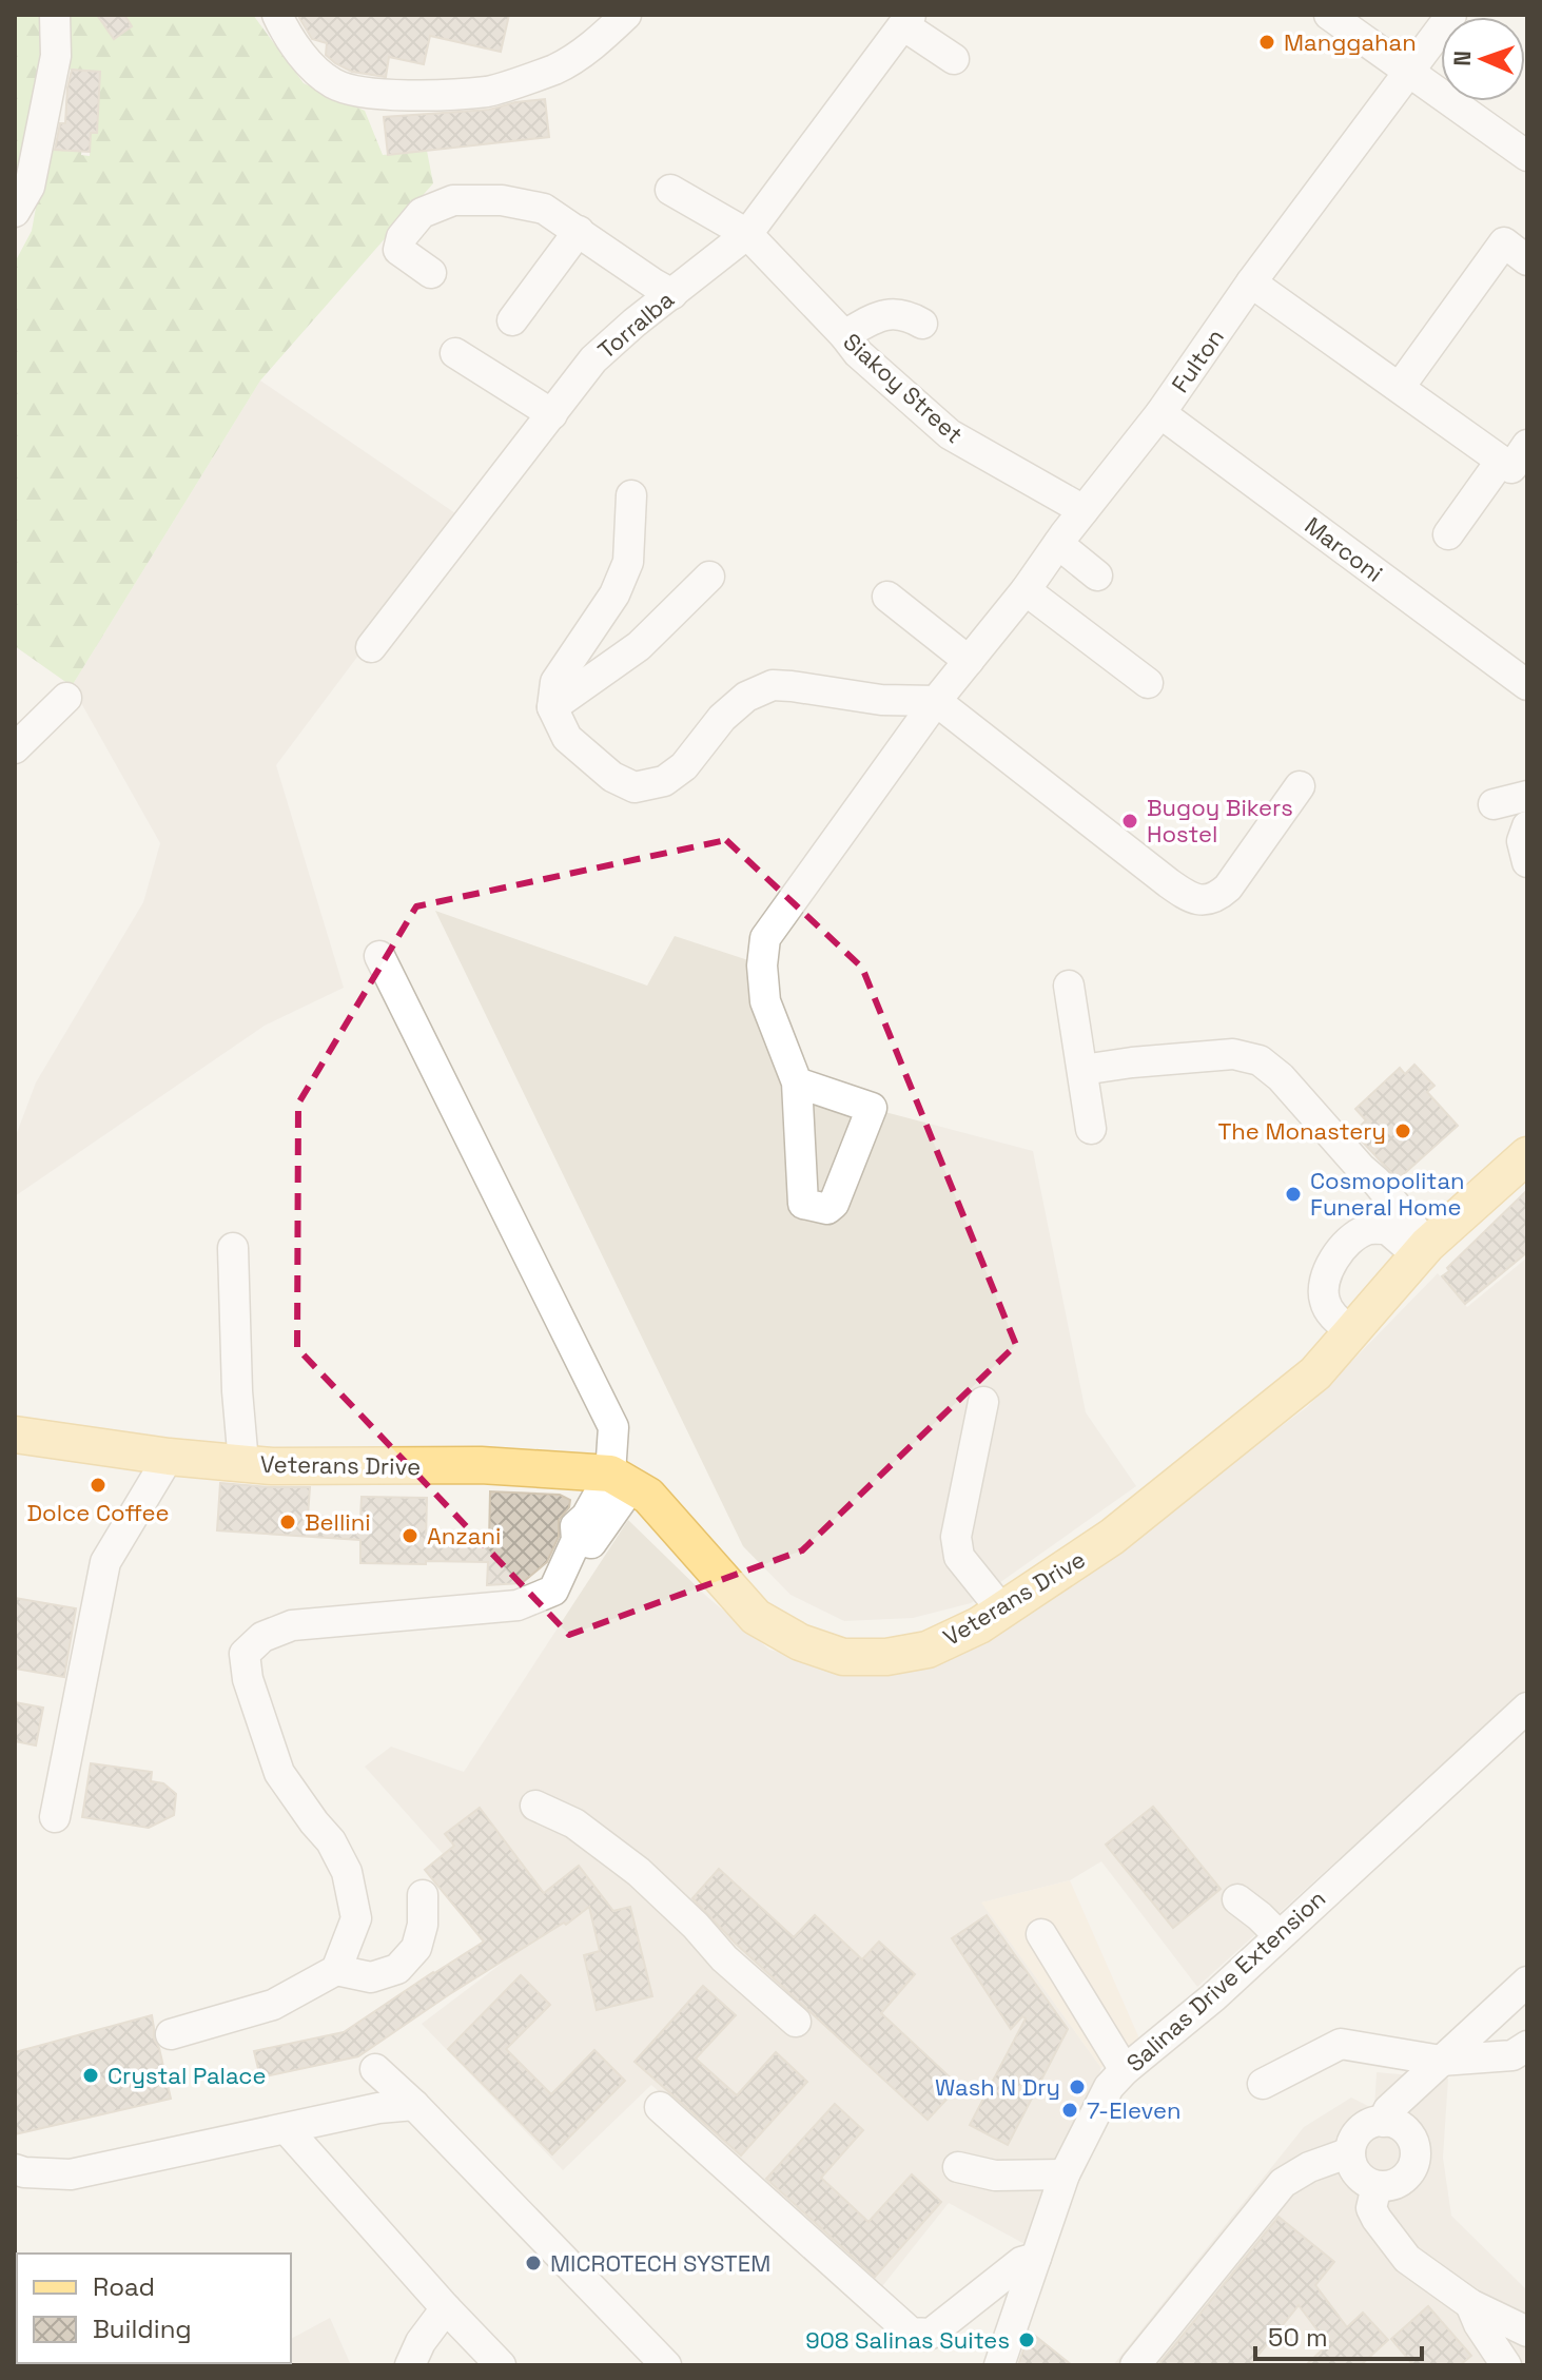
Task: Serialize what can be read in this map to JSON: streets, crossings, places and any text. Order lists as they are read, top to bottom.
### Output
{
  "streets": {
    "main road": ["Veterans Drive"],
    "street": [
      "Torralba",
      "Fulton",
      "Siakoy Street",
      "Marconi",
      "Salinas Drive Extension"
    ]
  },
  "crossings": [
    ["Torralba", "Siakoy Street"],
    ["Fulton", "Siakoy Street"],
    ["Fulton", "Marconi"]
  ],
  "places": [
    "Manggahan",
    "Bugoy Bikers Hostel",
    "The Monastery",
    "Cosmopolitan Funeral Home",
    "Dolce Coffee",
    "Bellini",
    "Anzani",
    "Crystal Palace",
    "Wash N Dry",
    "7-Eleven",
    "MICROTECH SYSTEM",
    "908 Salinas Suites"
  ],
  "legend": ["Road", "Building"],
  "scale_bar": "50 m",
  "north": "left"
}
